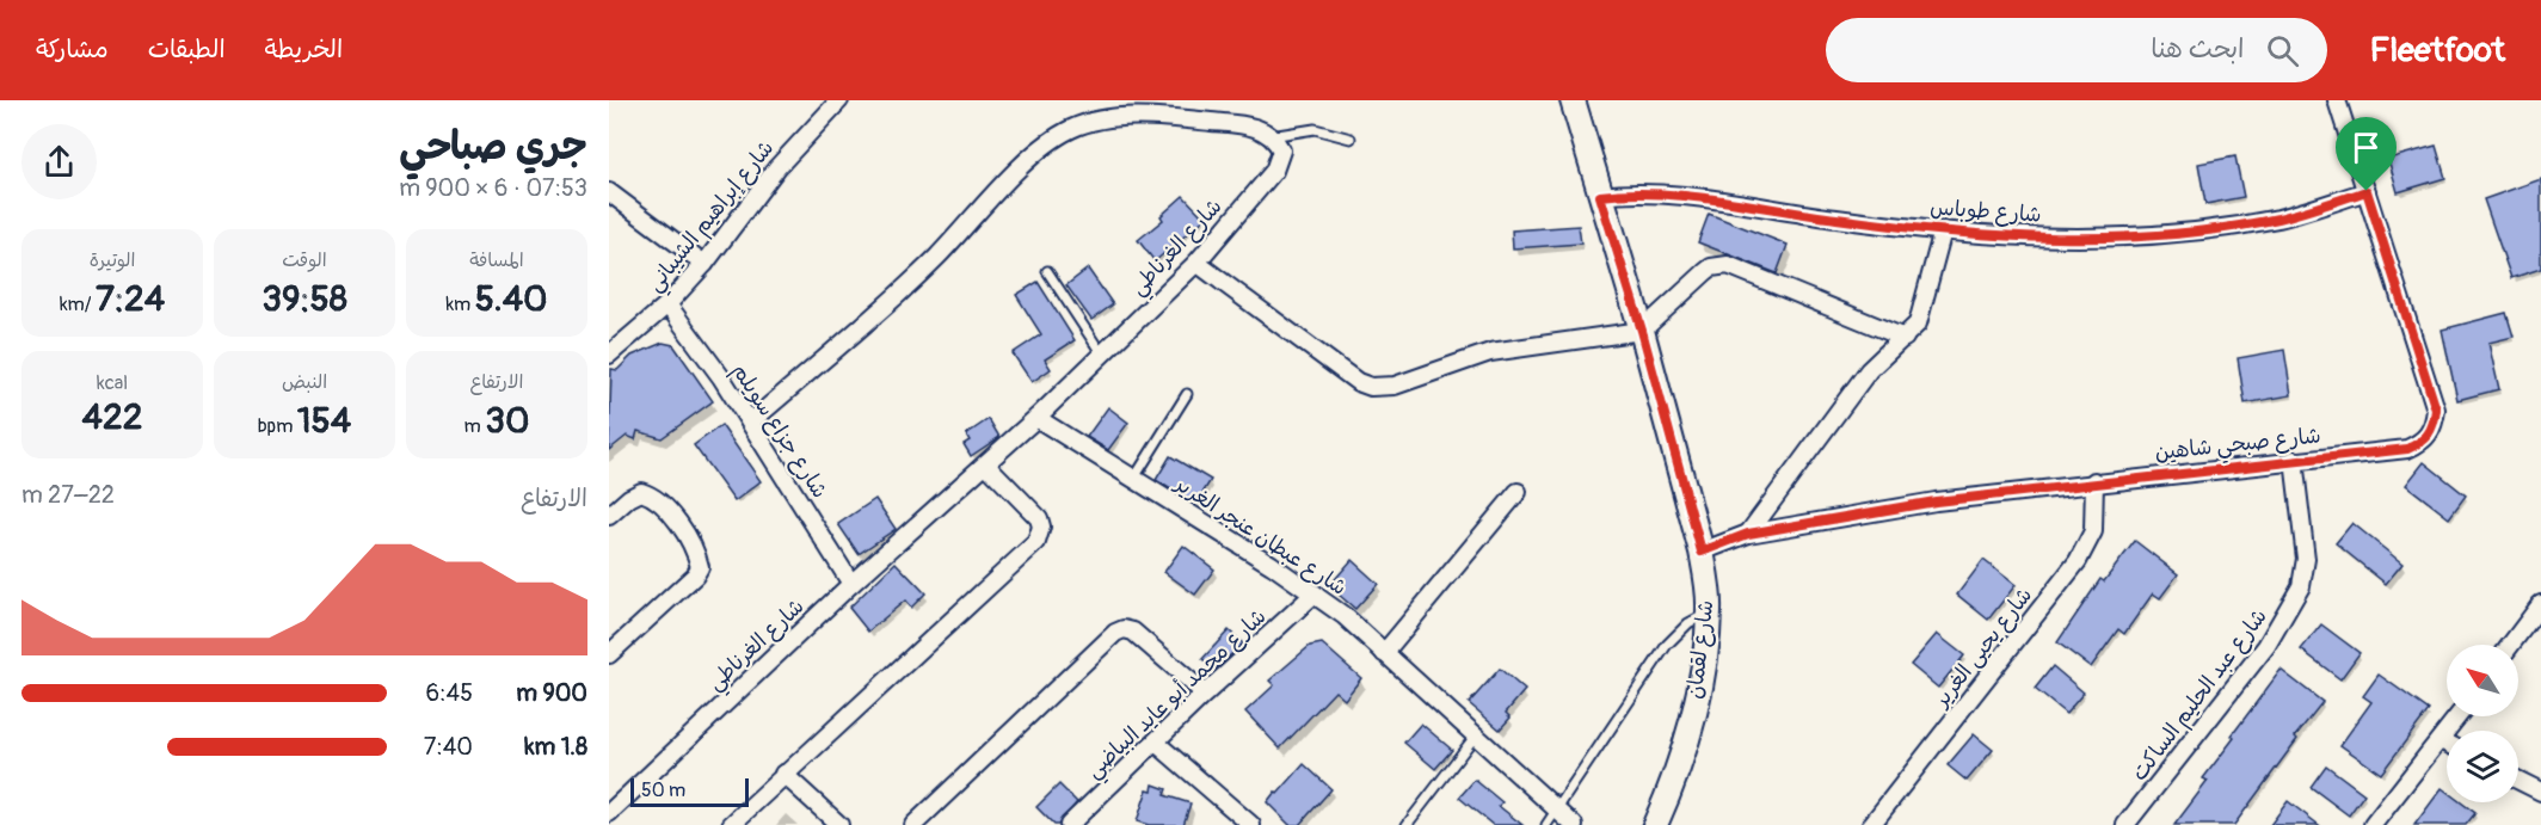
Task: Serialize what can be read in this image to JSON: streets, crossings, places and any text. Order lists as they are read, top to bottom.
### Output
{
  "streets": {
    "street": [
      "شارع طوباس",
      "شارع إبراهيم الشيباني",
      "شارع الغرناطي",
      "شارع جزاع سويلم",
      "شارع صبحي شاهين",
      "شارع عبطان عنجر الغرير",
      "شارع يحيى الغرير",
      "شارع لقمان",
      "شارع محمد أبو عايد البياضي",
      "شارع عبد الحليم الساكت"
    ]
  },
  "crossings": [
    ["شارع طوباس", "شارع صبحي شاهين"],
    ["شارع طوباس", "شارع لقمان"],
    ["شارع إبراهيم الشيباني", "شارع جزاع سويلم"],
    ["شارع الغرناطي", "شارع جزاع سويلم"],
    ["شارع الغرناطي", "شارع عبطان عنجر الغرير"],
    ["شارع صبحي شاهين", "شارع يحيى الغرير"],
    ["شارع صبحي شاهين", "شارع لقمان"],
    ["شارع صبحي شاهين", "شارع عبد الحليم الساكت"],
    ["شارع عبطان عنجر الغرير", "شارع محمد أبو عايد البياضي"]
  ],
  "scale_bar": "50 m",
  "north": "top left",
  "page": {
    "header": "Fleetfoot",
    "search": "ابحث هنا",
    "nav": ["الخريطة", "الطبقات", "مشاركة"],
    "heading": ["جري صباحي", "07:53 · 6 × 900 m"],
    "stats": [
      ["المسافة", "5.40 km"],
      ["الوقت", "39:58"],
      ["الوتيرة", "7:24 /km"],
      ["الارتفاع", "30 m"],
      ["النبض", "154 bpm"],
      ["kcal", "422"]
    ],
    "chart": ["الارتفاع", "22–27 m"],
    "list": [
      {
        "name": "900 m",
        "note": "6:45"
      },
      {
        "name": "1.8 km",
        "note": "7:40"
      }
    ],
    "scale": "50 m"
  }
}
